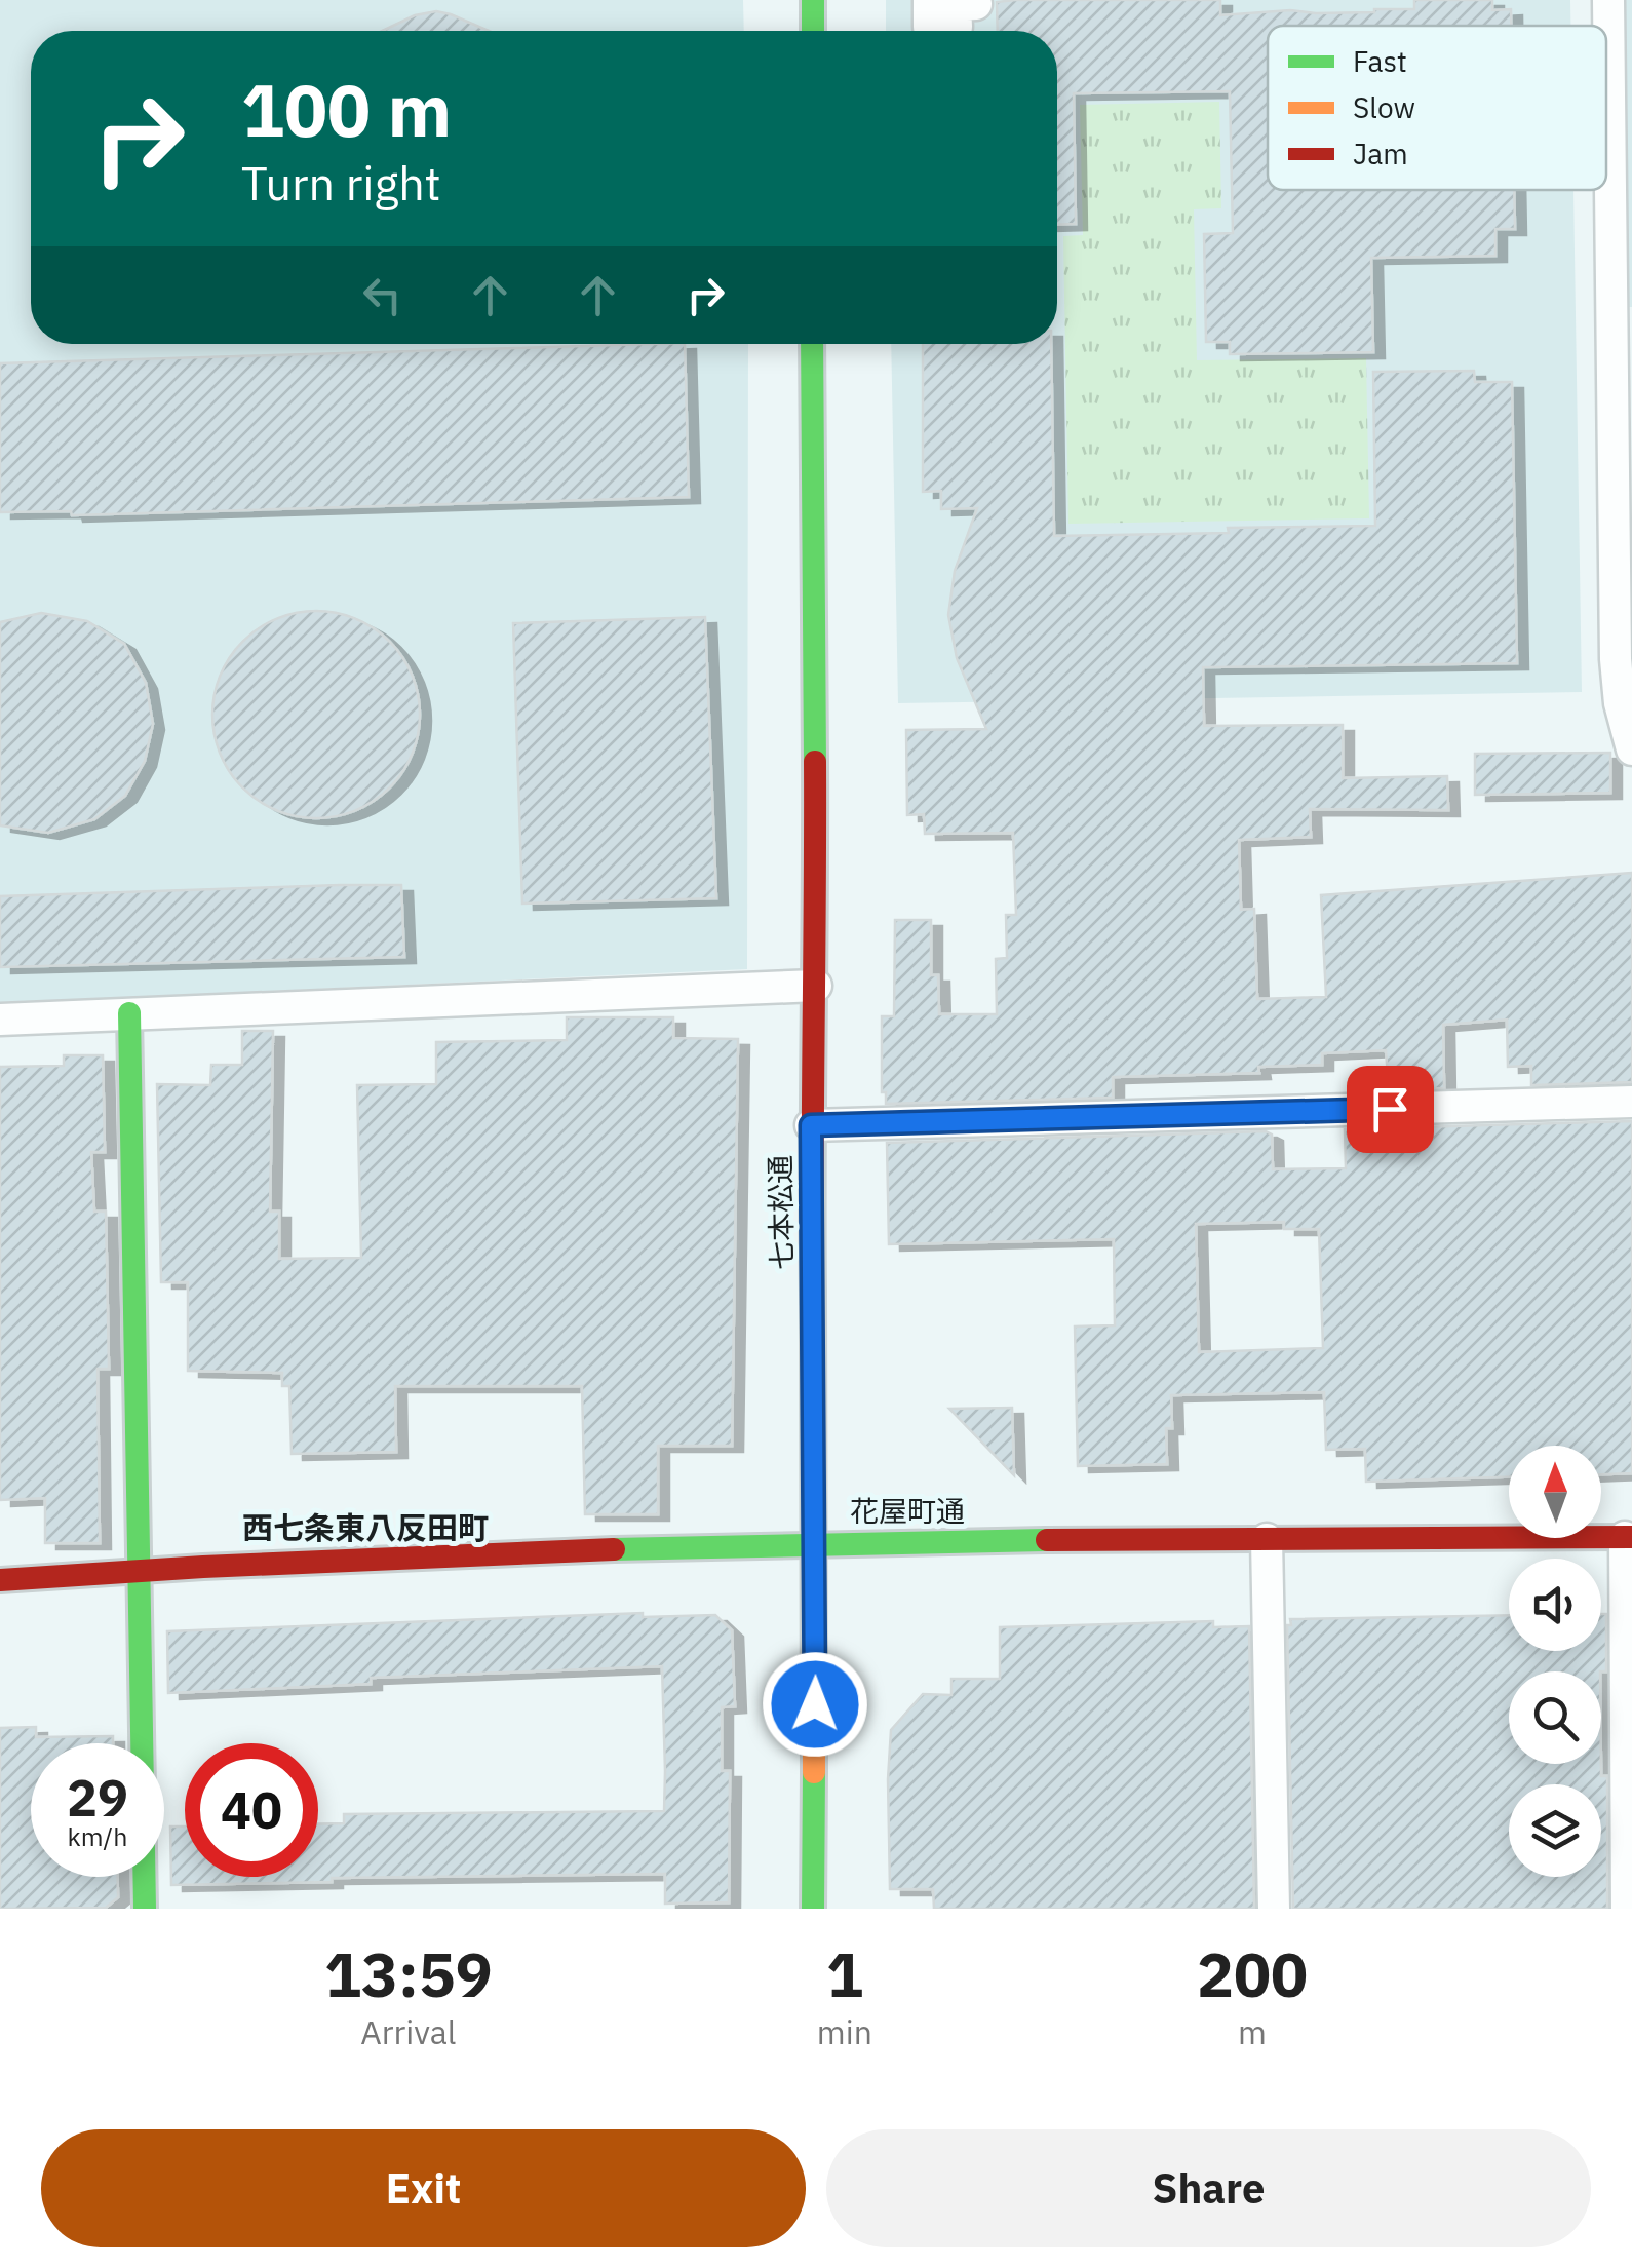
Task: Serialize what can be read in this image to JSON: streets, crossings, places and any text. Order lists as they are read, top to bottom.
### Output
{
  "streets": {
    "street": ["七本松通", "花屋町通"]
  },
  "crossings": [
    ["七本松通", "花屋町通"]
  ],
  "districts": ["西七条東八反田町"],
  "legend": ["Fast", "Slow", "Jam"],
  "north": "top",
  "page": {
    "turn": ["100 m", "Turn right"],
    "speed": "29 km/h",
    "limit": "40",
    "eta": [
      "13:59",
      "Arrival",
      "1",
      "min",
      "200",
      "m"
    ],
    "buttons": ["Exit", "Share"]
  }
}
